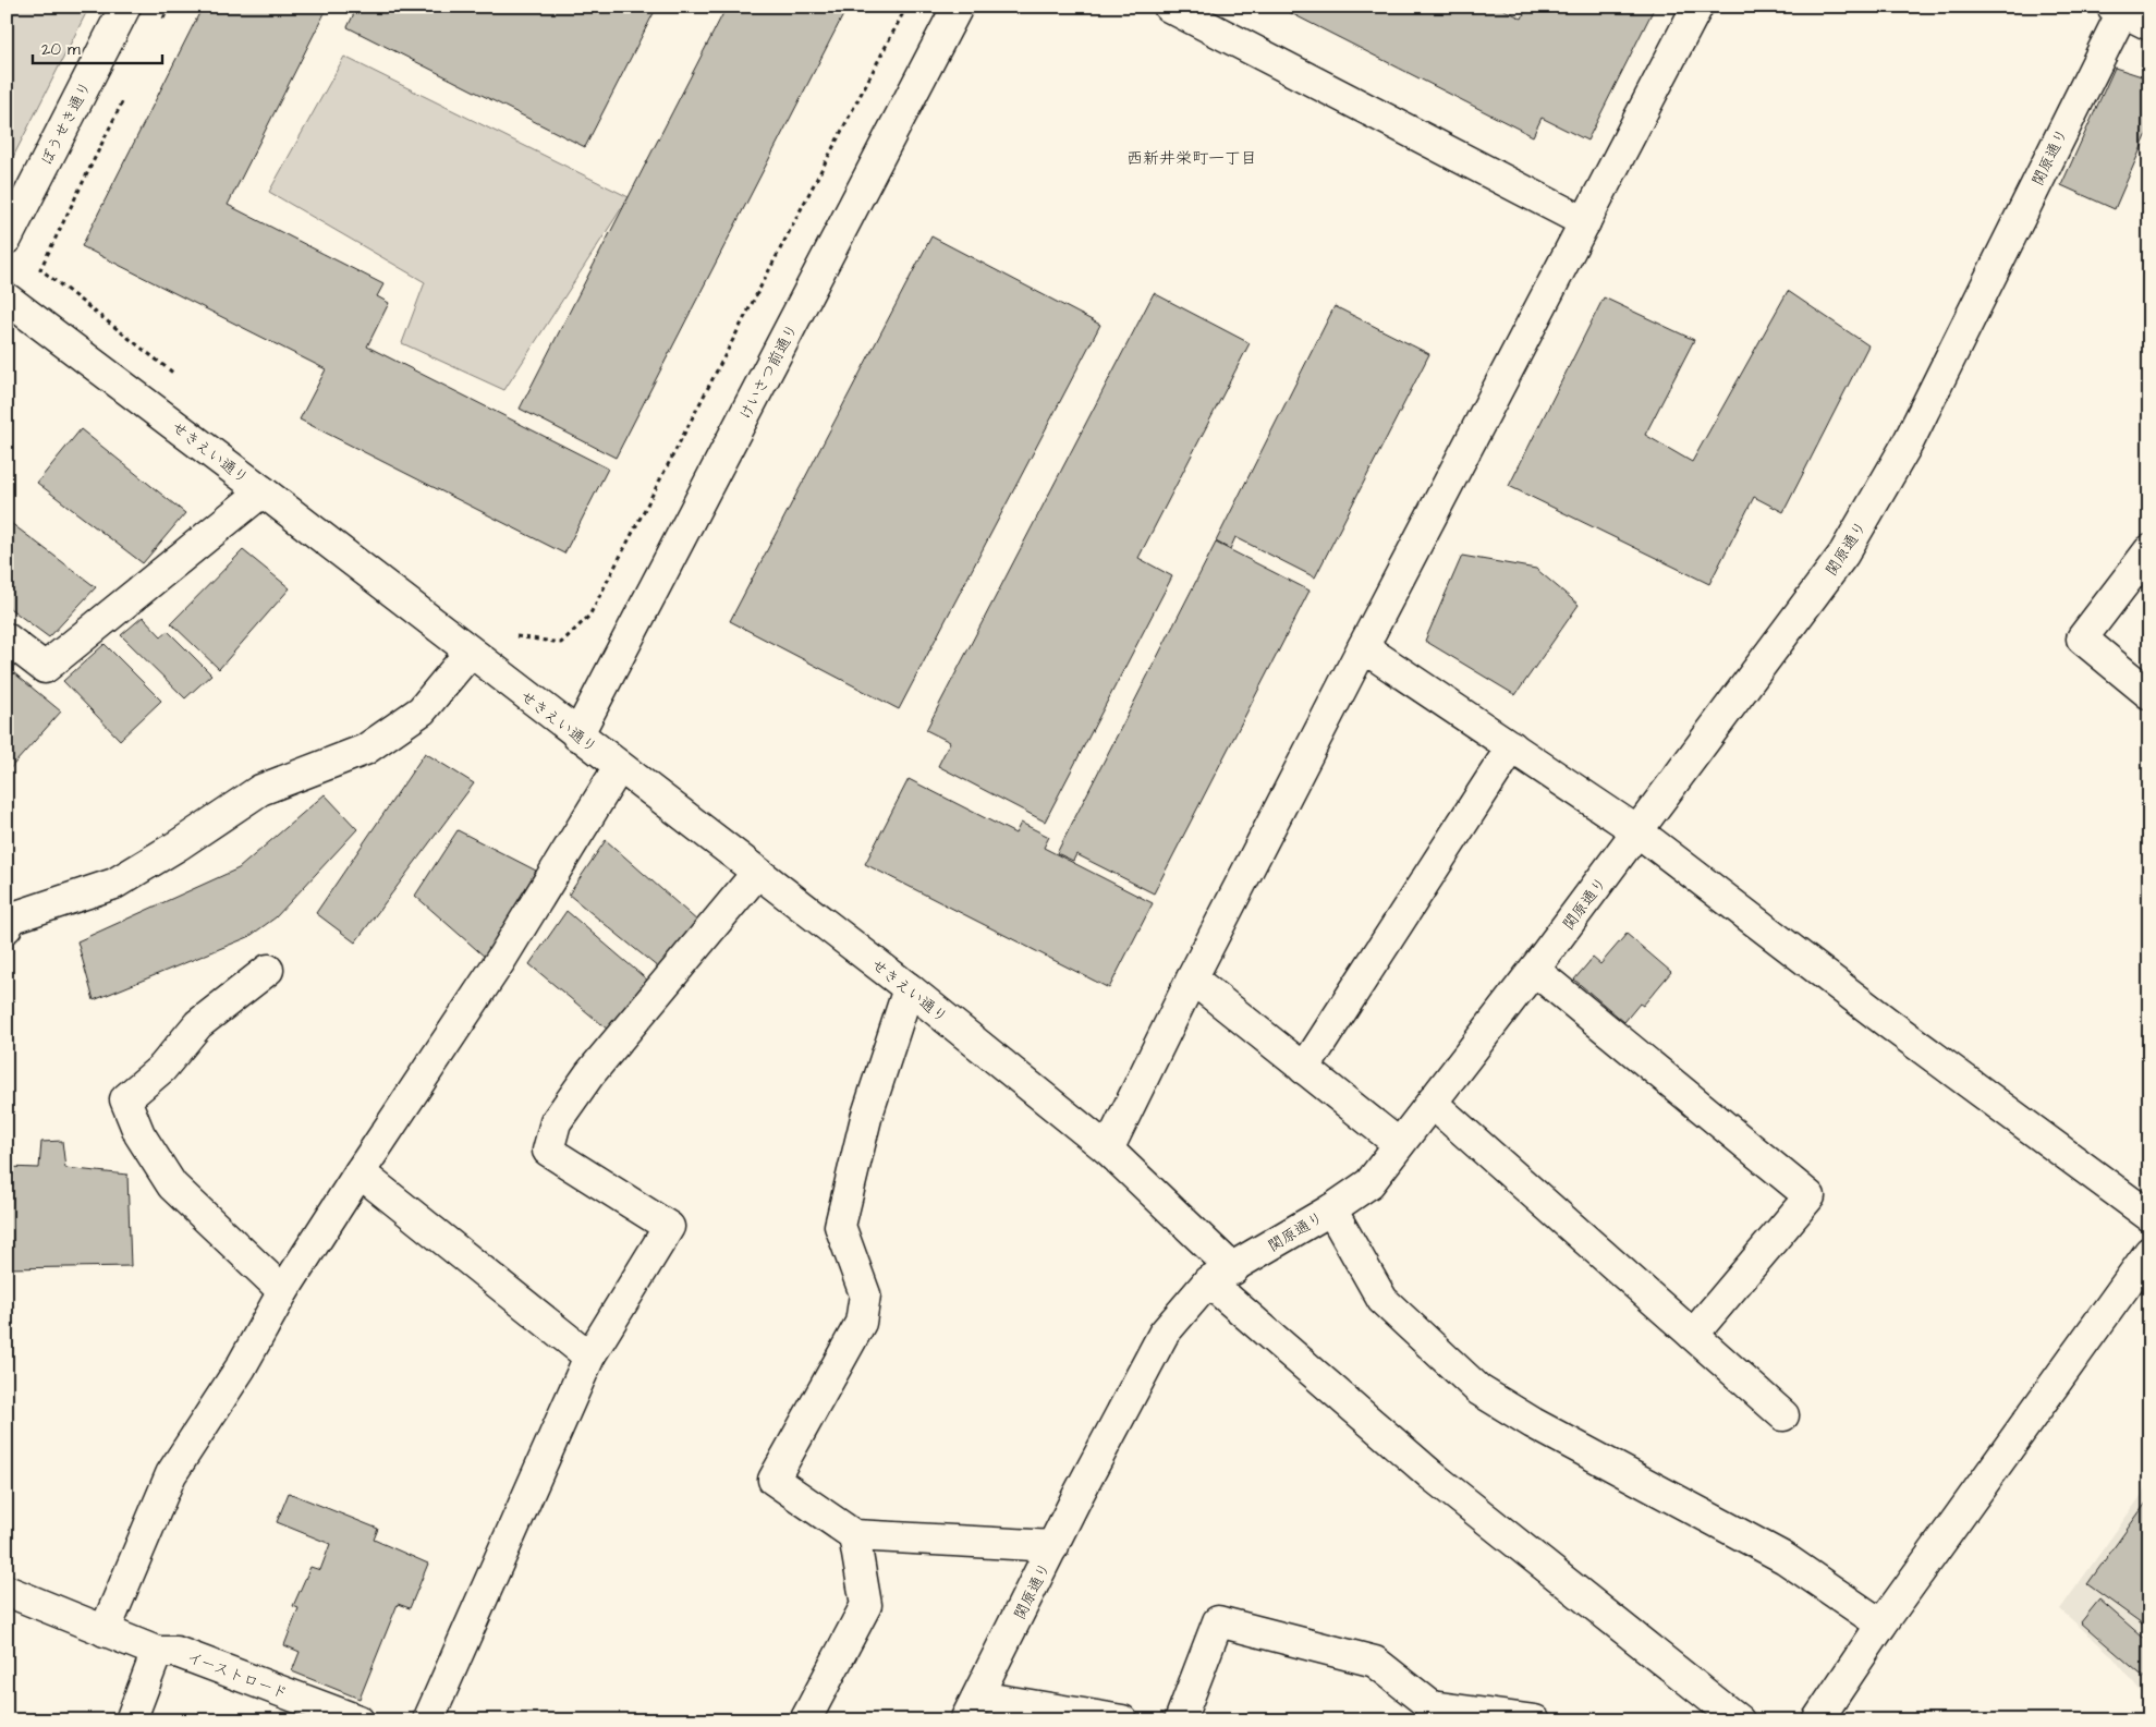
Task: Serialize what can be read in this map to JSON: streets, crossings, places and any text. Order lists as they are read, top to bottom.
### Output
{
  "streets": {
    "street": [
      "ぼうせき通り",
      "関原通り",
      "けいさつ前通り",
      "せきえい通り",
      "イーストロード"
    ]
  },
  "crossings": [
    ["関原通り", "せきえい通り"],
    ["けいさつ前通り", "せきえい通り"]
  ],
  "districts": ["西新井栄町一丁目"],
  "scale_bar": "20 m"
}
